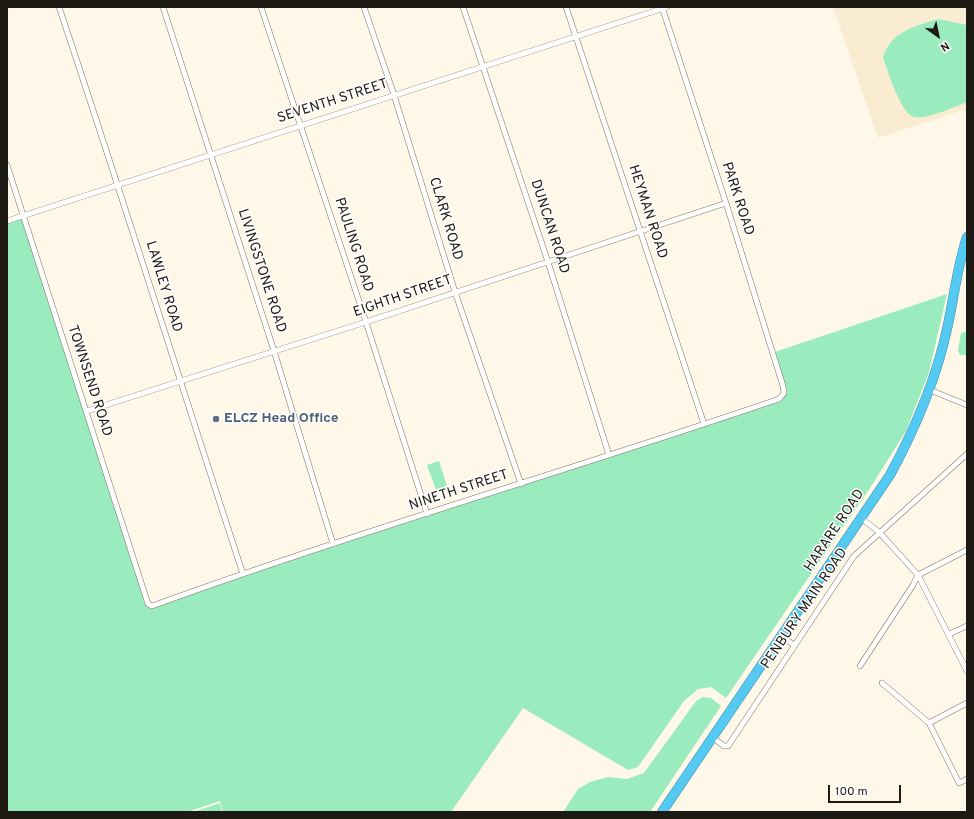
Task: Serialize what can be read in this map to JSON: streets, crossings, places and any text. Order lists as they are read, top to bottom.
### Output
{
  "streets": {
    "highway": ["HARARE ROAD"],
    "street": [
      "SEVENTH STREET",
      "PARK ROAD",
      "HEYMAN ROAD",
      "CLARK ROAD",
      "DUNCAN ROAD",
      "PAULING ROAD",
      "LIVINGSTONE ROAD",
      "LAWLEY ROAD",
      "EIGHTH STREET",
      "TOWNSEND ROAD",
      "NINETH STREET",
      "PENBURY MAIN ROAD"
    ]
  },
  "crossings": [
    ["SEVENTH STREET", "PARK ROAD"],
    ["SEVENTH STREET", "HEYMAN ROAD"],
    ["SEVENTH STREET", "CLARK ROAD"],
    ["SEVENTH STREET", "DUNCAN ROAD"],
    ["SEVENTH STREET", "PAULING ROAD"],
    ["SEVENTH STREET", "LIVINGSTONE ROAD"],
    ["SEVENTH STREET", "LAWLEY ROAD"],
    ["SEVENTH STREET", "TOWNSEND ROAD"],
    ["PARK ROAD", "EIGHTH STREET"],
    ["PARK ROAD", "NINETH STREET"],
    ["HEYMAN ROAD", "EIGHTH STREET"],
    ["HEYMAN ROAD", "NINETH STREET"],
    ["CLARK ROAD", "EIGHTH STREET"],
    ["CLARK ROAD", "NINETH STREET"],
    ["DUNCAN ROAD", "EIGHTH STREET"],
    ["DUNCAN ROAD", "NINETH STREET"],
    ["PAULING ROAD", "EIGHTH STREET"],
    ["PAULING ROAD", "NINETH STREET"],
    ["LIVINGSTONE ROAD", "EIGHTH STREET"],
    ["LIVINGSTONE ROAD", "NINETH STREET"],
    ["LAWLEY ROAD", "EIGHTH STREET"],
    ["LAWLEY ROAD", "NINETH STREET"],
    ["EIGHTH STREET", "TOWNSEND ROAD"],
    ["TOWNSEND ROAD", "NINETH STREET"],
    ["HARARE ROAD", "PENBURY MAIN ROAD"]
  ],
  "places": ["ELCZ Head Office"],
  "scale_bar": "100 m",
  "north": "bottom right"
}
